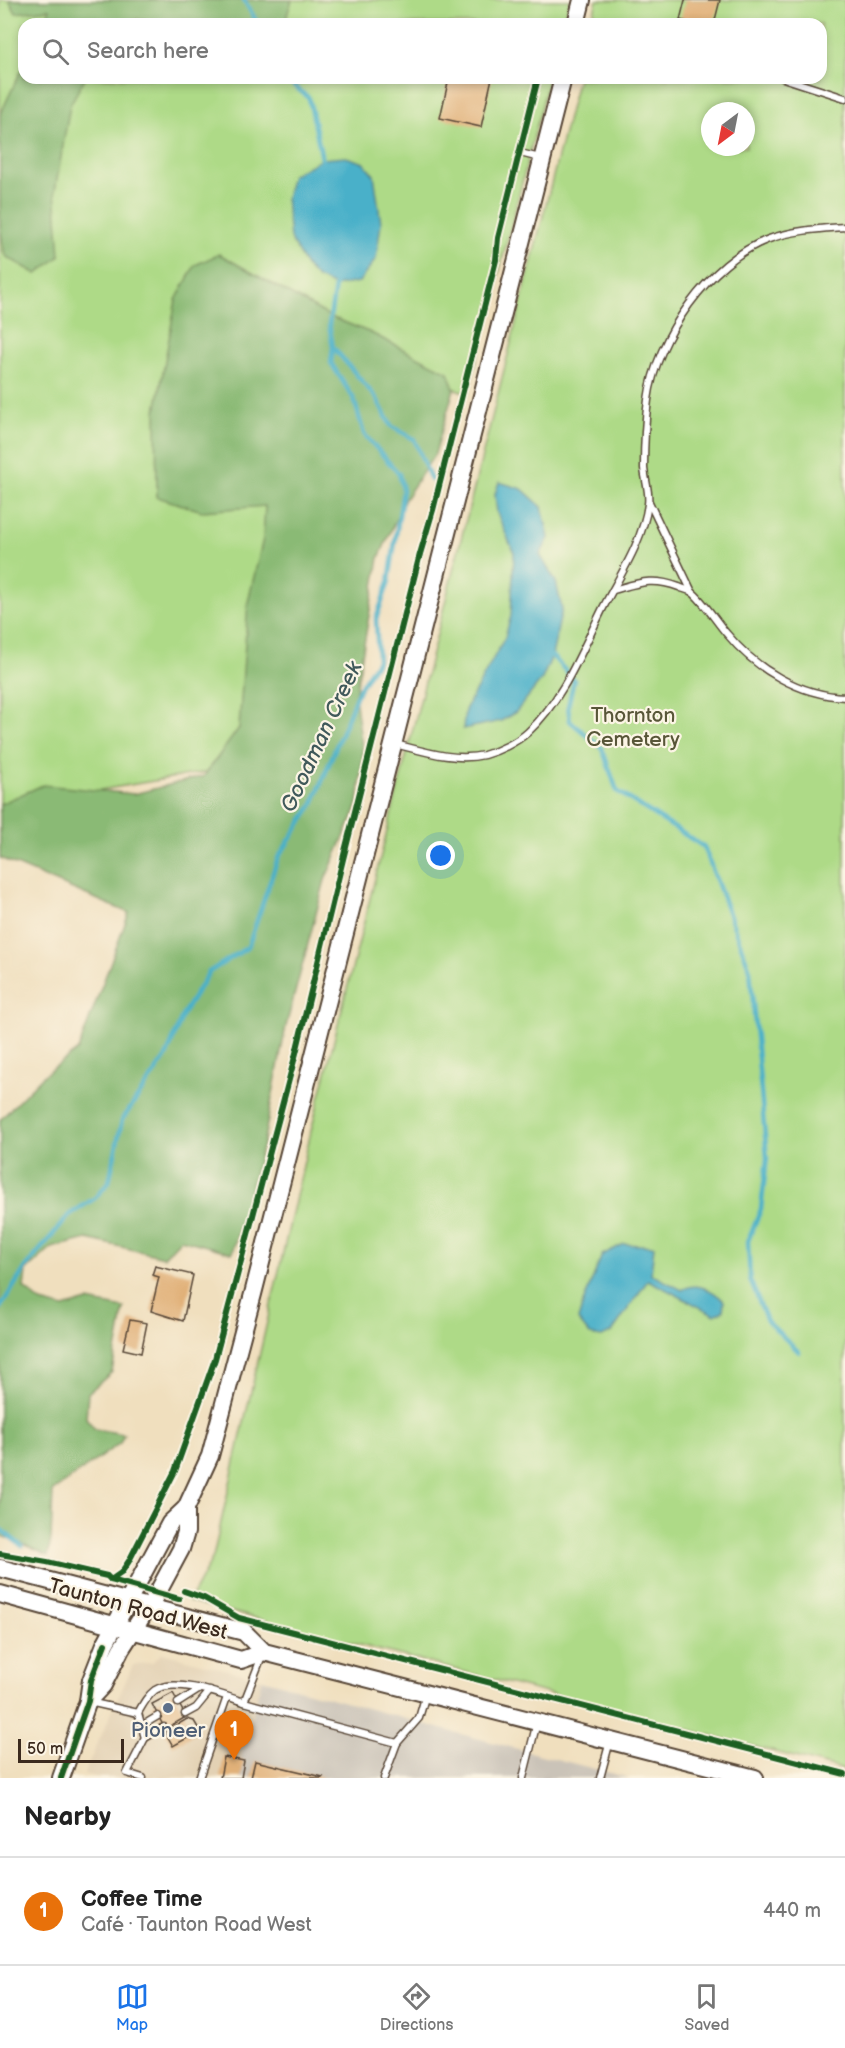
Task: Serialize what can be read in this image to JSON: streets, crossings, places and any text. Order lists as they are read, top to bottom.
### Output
{
  "streets": {
    "main road": ["Taunton Road West"]
  },
  "water": ["Goodman Creek"],
  "parks": ["Thornton Cemetery"],
  "places": ["Pioneer"],
  "scale_bar": "50 m",
  "north": "bottom left",
  "page": {
    "search": "Search here",
    "pins": "1",
    "scale": "50 m",
    "heading": "Nearby",
    "list": [
      {
        "mark": "1",
        "name": "Coffee Time",
        "note": "Café · Taunton Road West",
        "value": "440 m"
      }
    ],
    "nav": ["Map", "Directions", "Saved"]
  }
}
